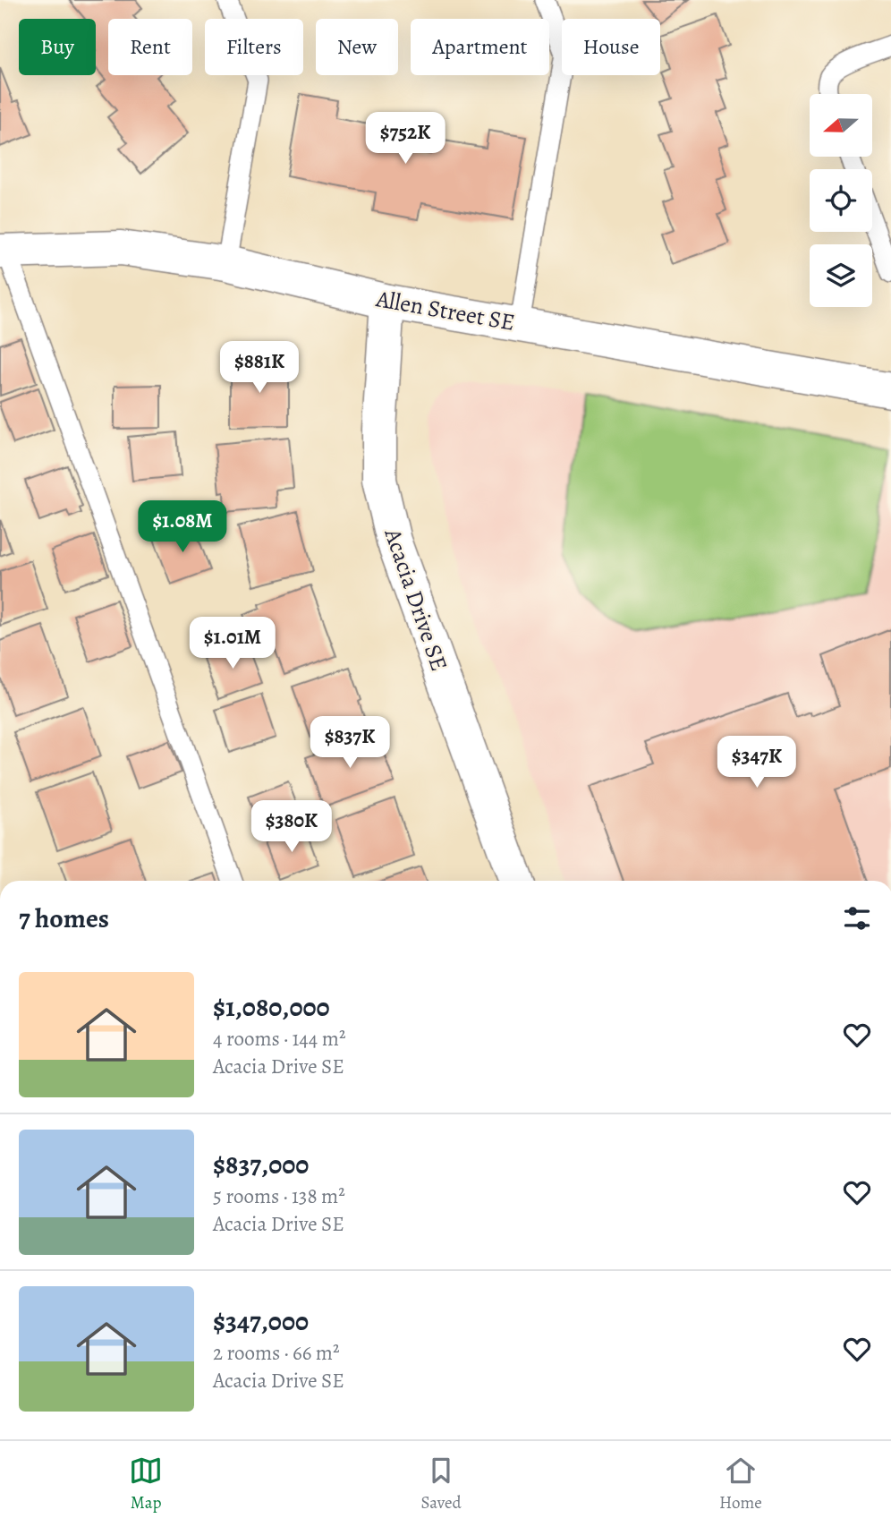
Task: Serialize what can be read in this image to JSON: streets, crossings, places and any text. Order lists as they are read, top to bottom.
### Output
{
  "streets": {
    "street": ["Allen Street SE", "Acacia Drive SE"]
  },
  "crossings": [
    ["Allen Street SE", "Acacia Drive SE"]
  ],
  "north": "left",
  "page": {
    "chip": [
      "Buy",
      "Rent",
      "Filters",
      "New",
      "Apartment",
      "House"
    ],
    "price": [
      "$752K",
      "$881K",
      "$1.08M",
      "$1.01M",
      "$837K",
      "$347K",
      "$380K"
    ],
    "heading": "7 homes",
    "list": [
      {
        "name": "$1,080,000",
        "note": "4 rooms · 144 m² · Acacia Drive SE"
      },
      {
        "name": "$837,000",
        "note": "5 rooms · 138 m² · Acacia Drive SE"
      },
      {
        "name": "$347,000",
        "note": "2 rooms · 66 m² · Acacia Drive SE"
      }
    ],
    "tabs": ["Map", "Saved", "Home"]
  }
}
